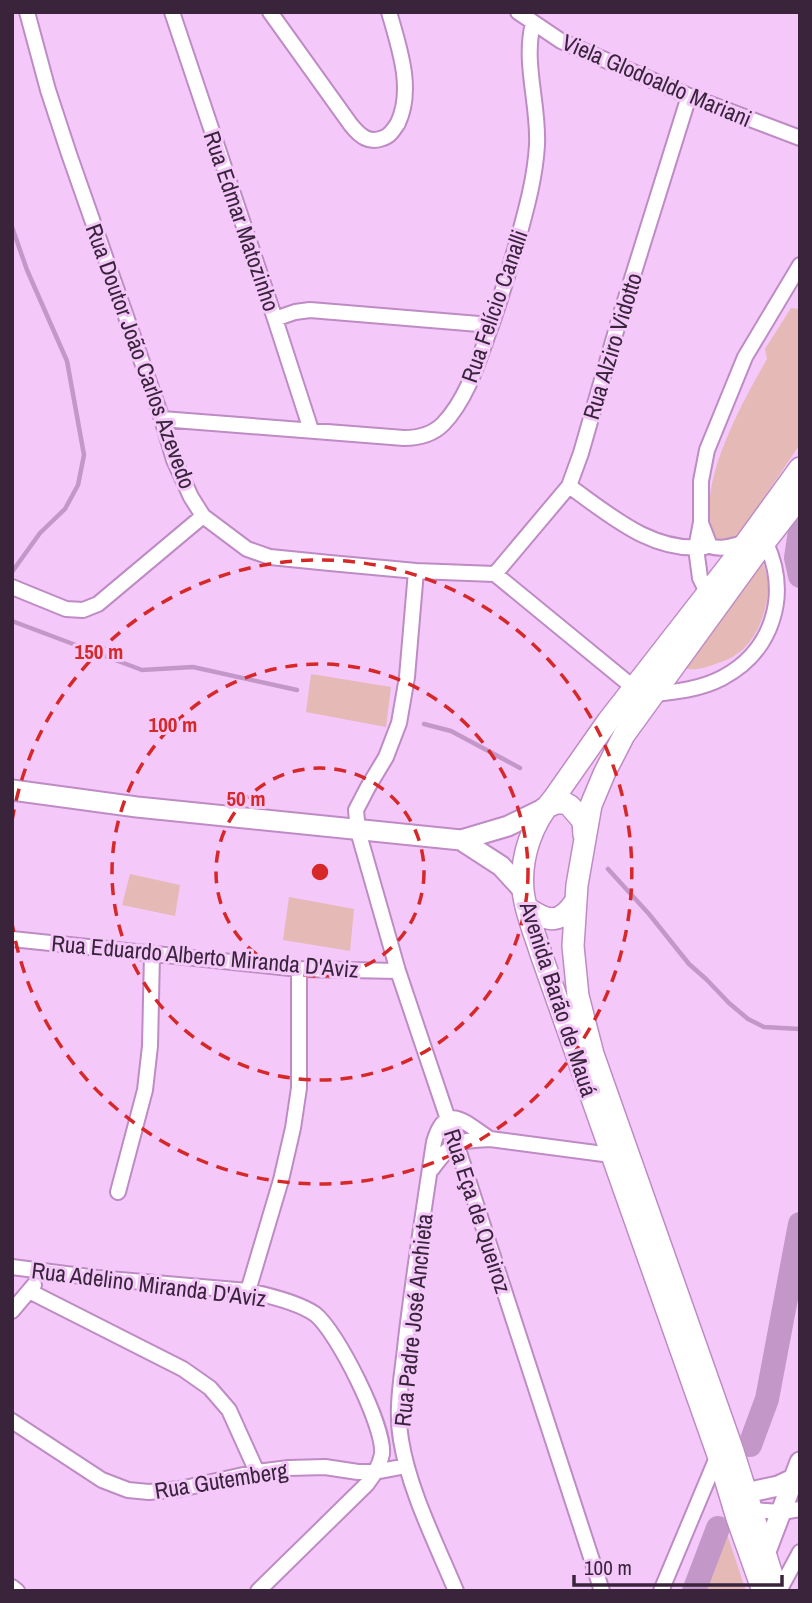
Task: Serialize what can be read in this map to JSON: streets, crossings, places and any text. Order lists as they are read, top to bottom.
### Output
{
  "streets": {
    "main road": ["Avenida Barão de Mauá"],
    "street": [
      "Viela Glodoaldo Mariani",
      "Rua Edmar Matozinho",
      "Rua Felício Canalli",
      "Rua Alziro Vidotto",
      "Rua Doutor João Carlos Azevedo",
      "Rua Eduardo Alberto Miranda D'Aviz",
      "Rua Eça de Queiroz",
      "Rua Adelino Miranda D'Aviz",
      "Rua Padre José Anchieta",
      "Rua Gutemberg"
    ]
  },
  "crossings": [
    ["Viela Glodoaldo Mariani", "Rua Felício Canalli"],
    ["Viela Glodoaldo Mariani", "Rua Alziro Vidotto"],
    ["Rua Edmar Matozinho", "Rua Felício Canalli"],
    ["Rua Felício Canalli", "Rua Doutor João Carlos Azevedo"],
    ["Rua Alziro Vidotto", "Rua Doutor João Carlos Azevedo"],
    ["Rua Eduardo Alberto Miranda D'Aviz", "Rua Eça de Queiroz"],
    ["Rua Eça de Queiroz", "Rua Padre José Anchieta"],
    ["Rua Adelino Miranda D'Aviz", "Rua Gutemberg"],
    ["Rua Padre José Anchieta", "Rua Gutemberg"]
  ],
  "scale_bar": "100 m",
  "rings": ["150 m", "100 m", "50 m"]
}
